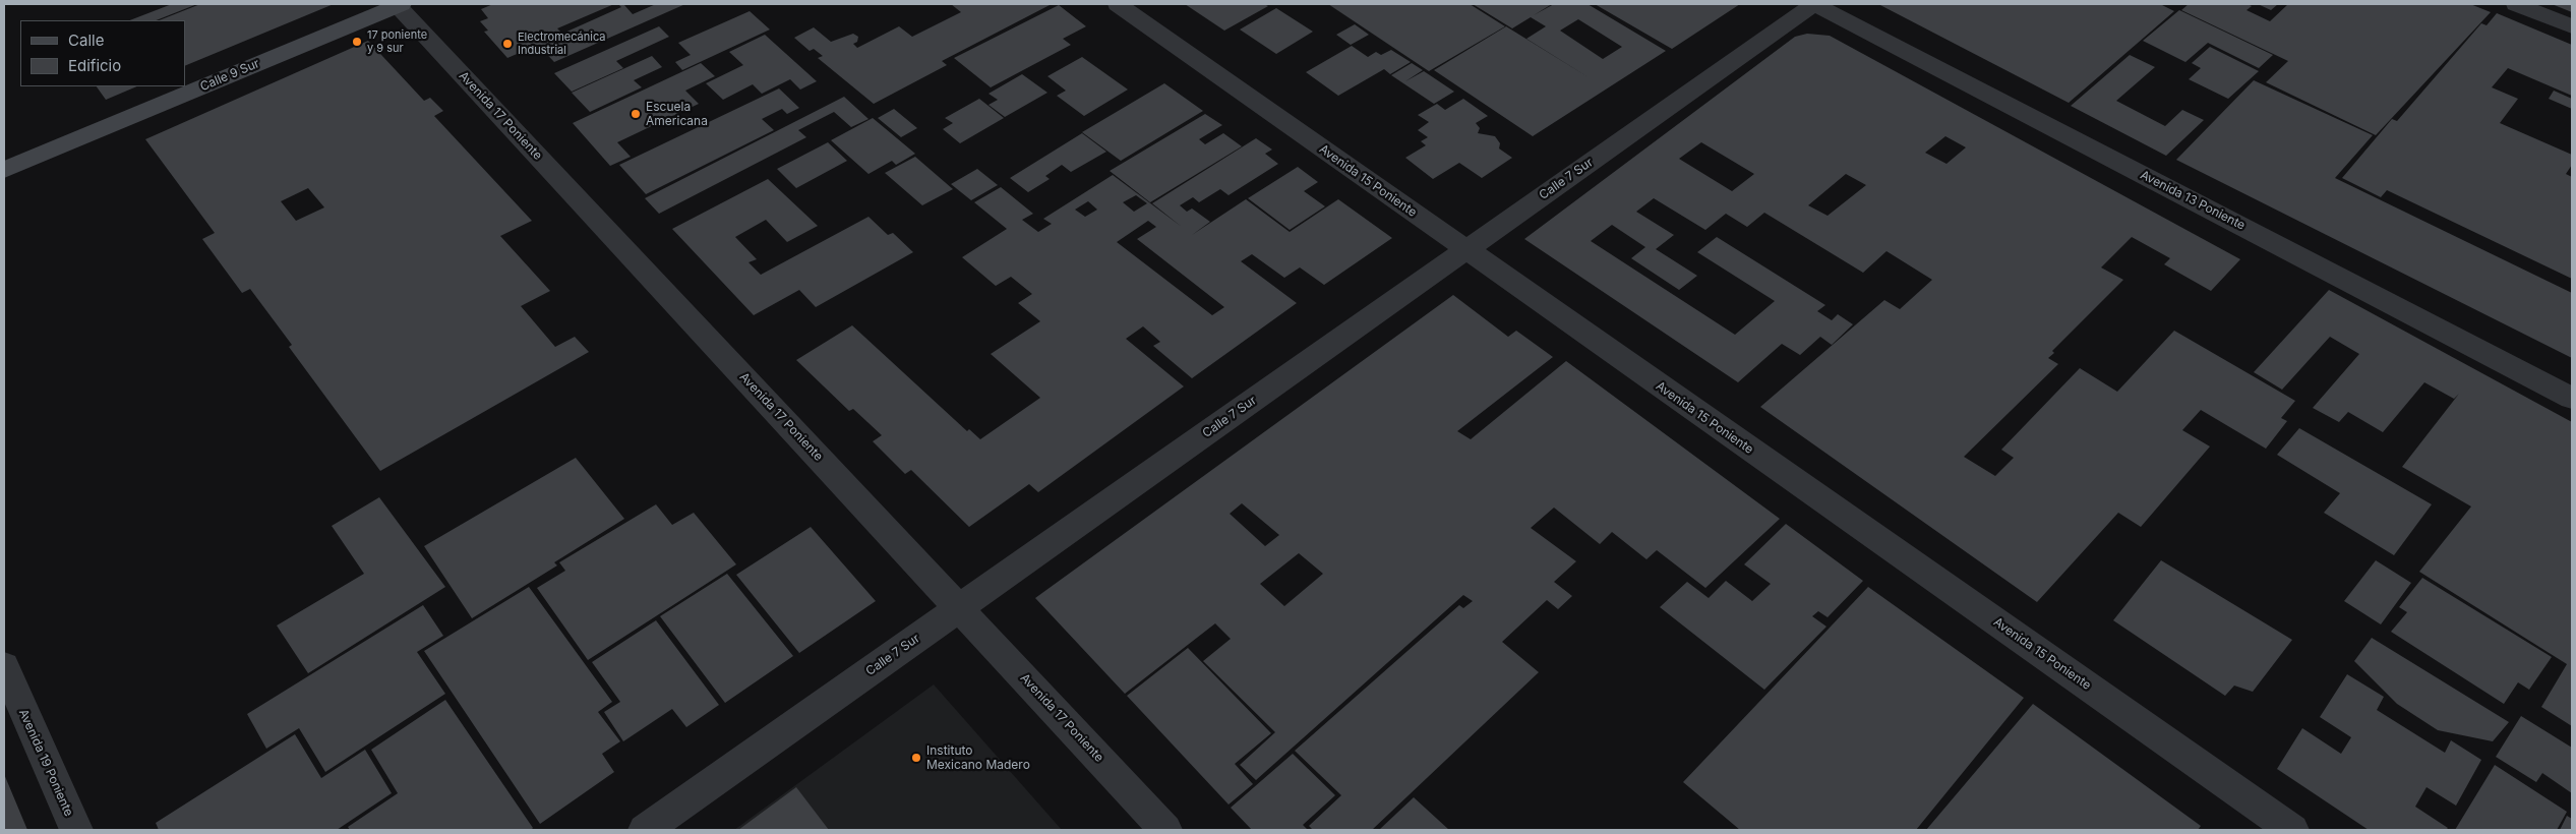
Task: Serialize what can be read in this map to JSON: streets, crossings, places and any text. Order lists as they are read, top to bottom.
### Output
{
  "streets": {
    "street": [
      "Calle 9 Sur",
      "Avenida 17 Poniente",
      "Calle 7 Sur",
      "Avenida 15 Poniente",
      "Avenida 13 Poniente",
      "Avenida 19 Poniente"
    ]
  },
  "crossings": [
    ["Calle 9 Sur", "Avenida 17 Poniente"],
    ["Avenida 17 Poniente", "Calle 7 Sur"],
    ["Calle 7 Sur", "Avenida 15 Poniente"],
    ["Calle 7 Sur", "Avenida 13 Poniente"]
  ],
  "places": [
    "17 poniente y 9 sur",
    "Electromecánica Industrial",
    "Escuela Americana",
    "Instituto Mexicano Madero"
  ],
  "legend": ["Calle", "Edificio"]
}
